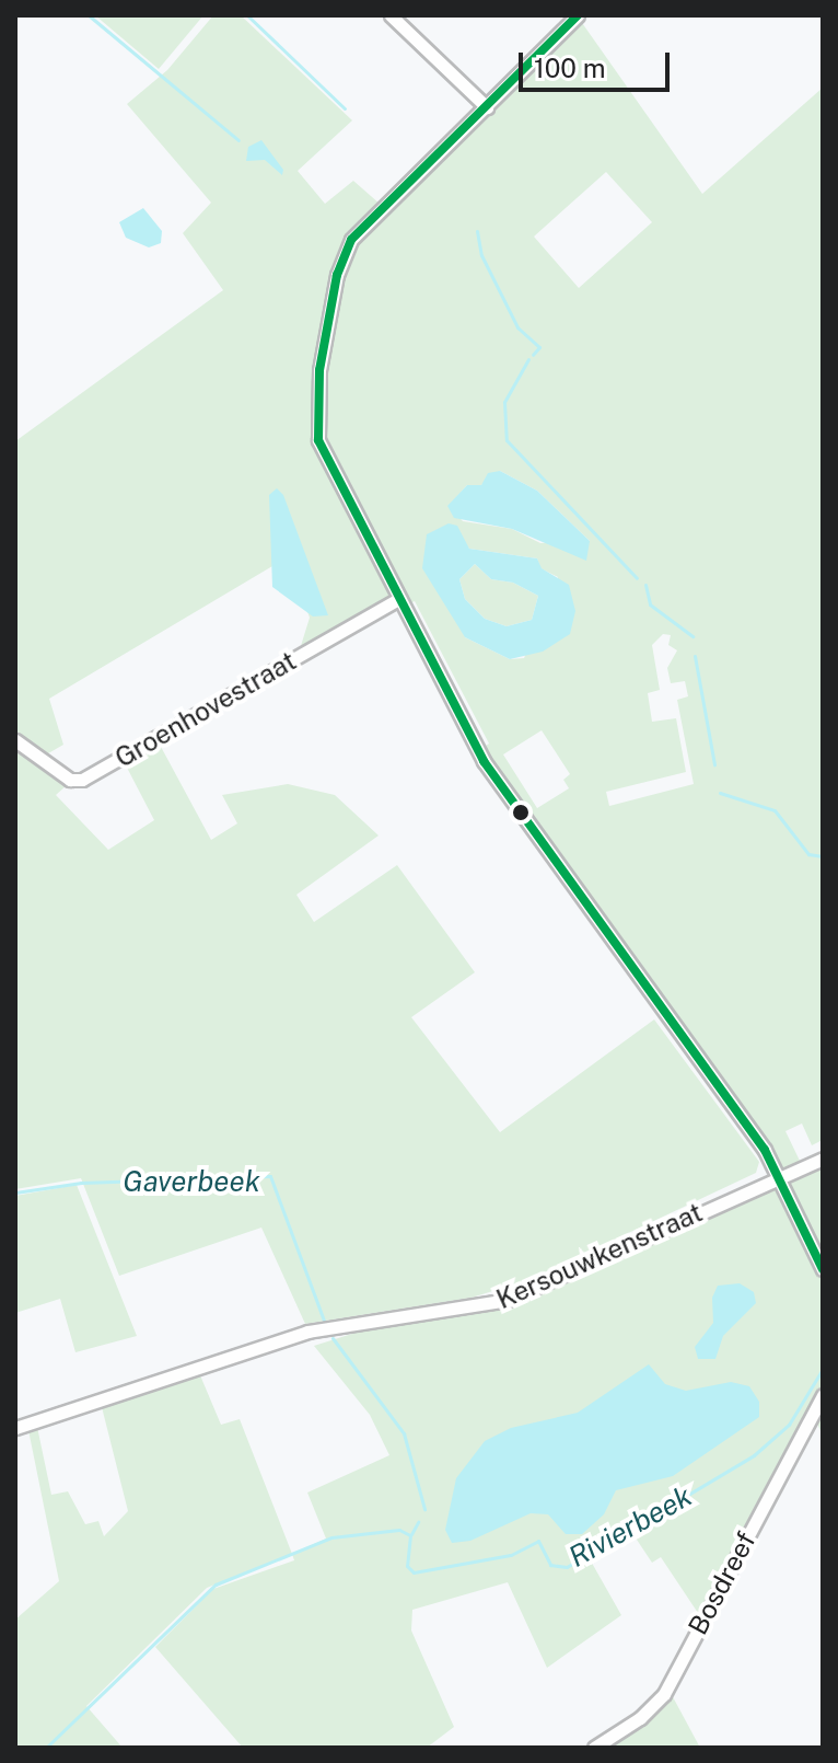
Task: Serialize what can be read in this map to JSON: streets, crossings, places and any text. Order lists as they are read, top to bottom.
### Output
{
  "streets": {
    "street": ["Groenhovestraat", "Kersouwkenstraat", "Bosdreef"]
  },
  "water": ["Gaverbeek", "Rivierbeek"],
  "scale_bar": "100 m"
}
